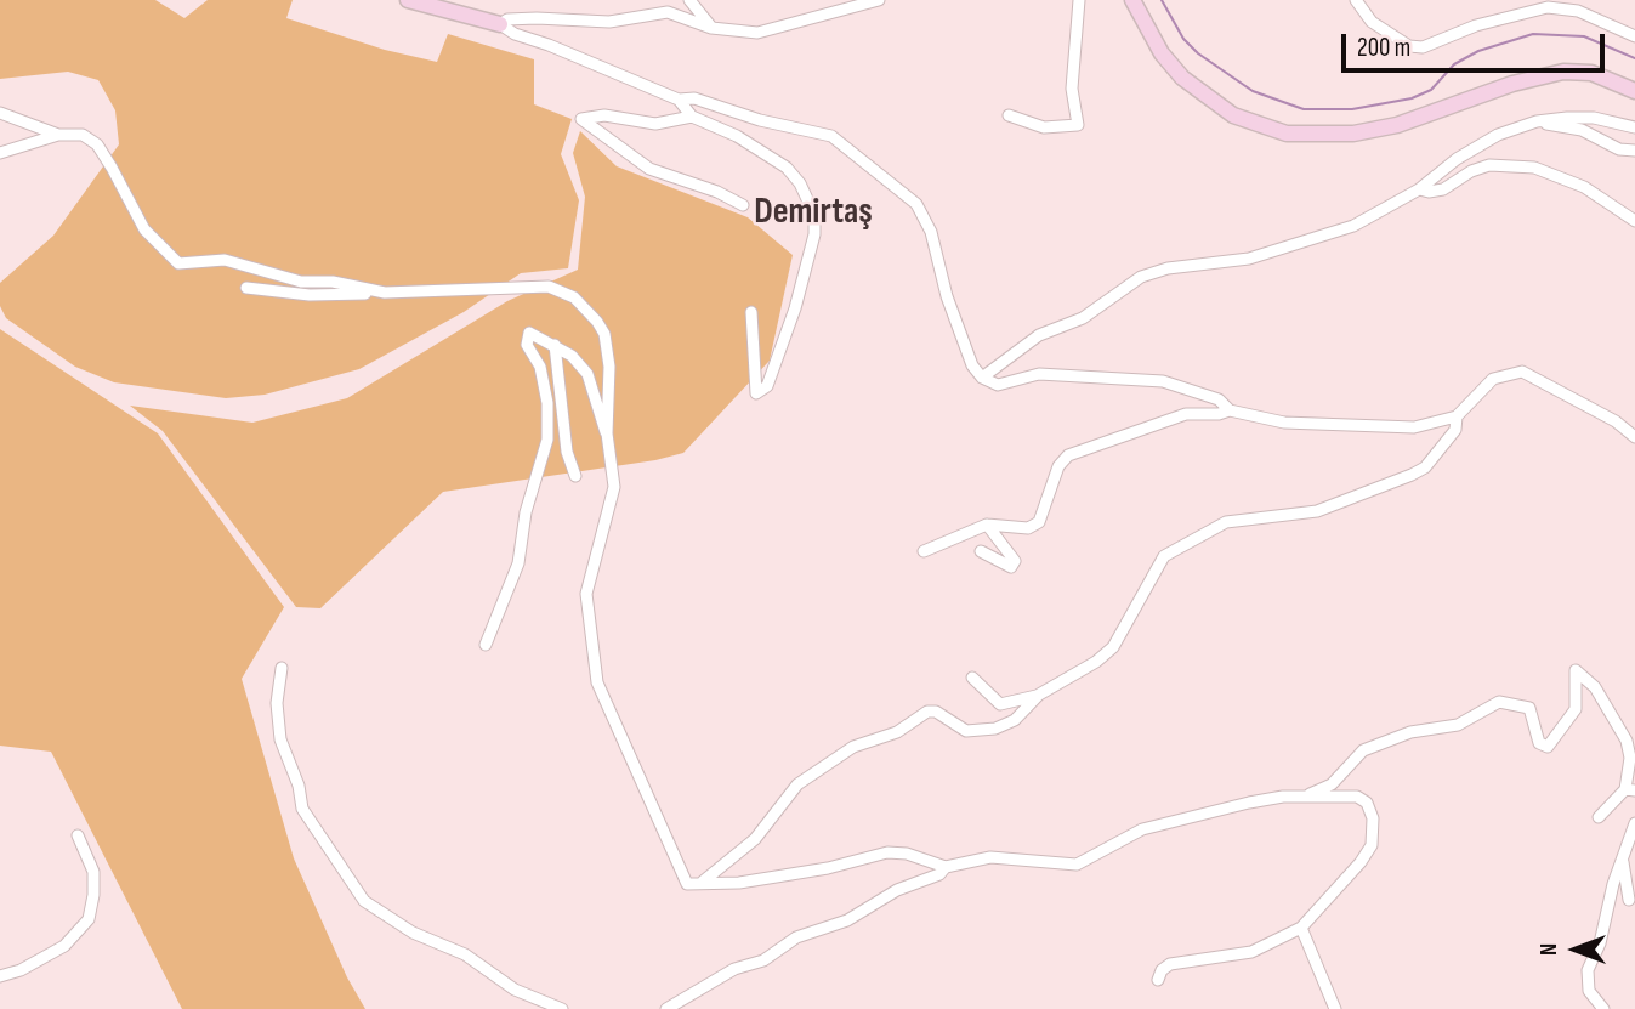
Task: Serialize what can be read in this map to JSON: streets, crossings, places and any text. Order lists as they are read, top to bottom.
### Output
{
  "districts": ["Demirtaş"],
  "scale_bar": "200 m",
  "north": "left"
}
